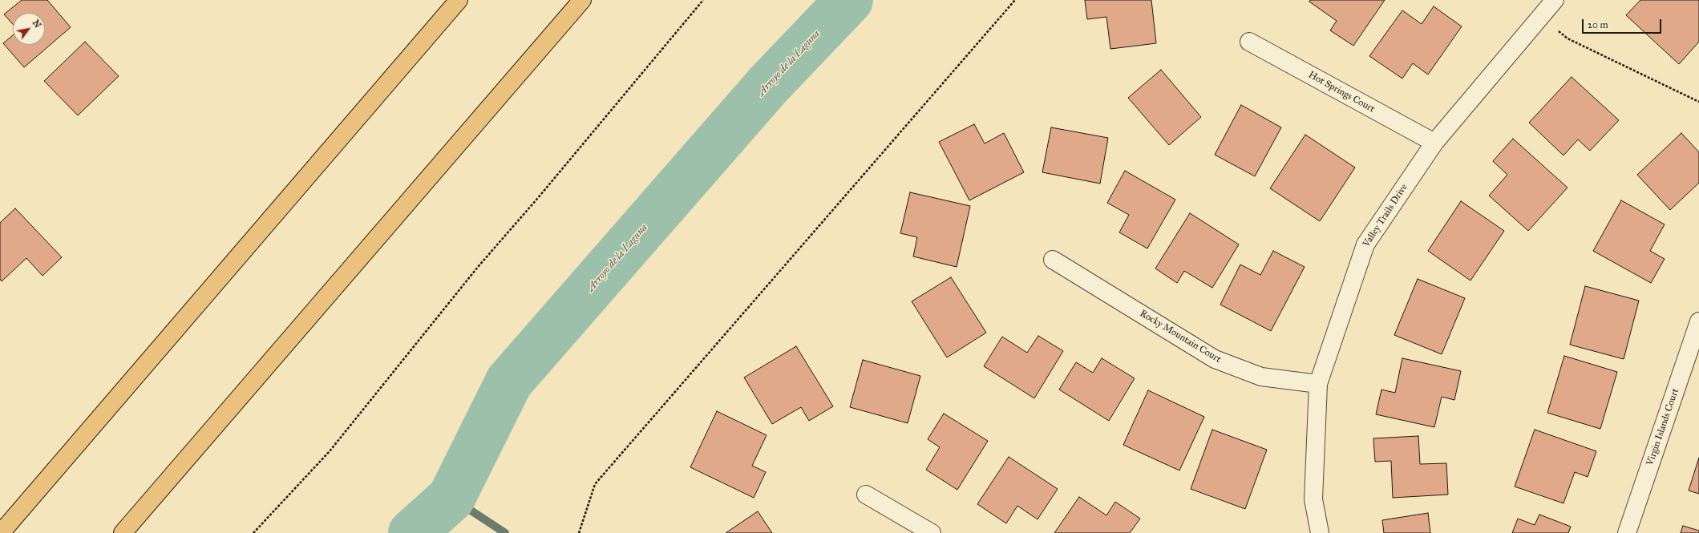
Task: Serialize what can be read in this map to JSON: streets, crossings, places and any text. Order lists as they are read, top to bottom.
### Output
{
  "streets": {
    "street": [
      "Hot Springs Court",
      "Valley Trails Drive",
      "Rocky Mountain Court",
      "Virgin Islands Court"
    ]
  },
  "crossings": [
    ["Hot Springs Court", "Valley Trails Drive"],
    ["Valley Trails Drive", "Rocky Mountain Court"]
  ],
  "water": ["Arroyo de la Laguna"],
  "scale_bar": "20 m",
  "north": "top right"
}
